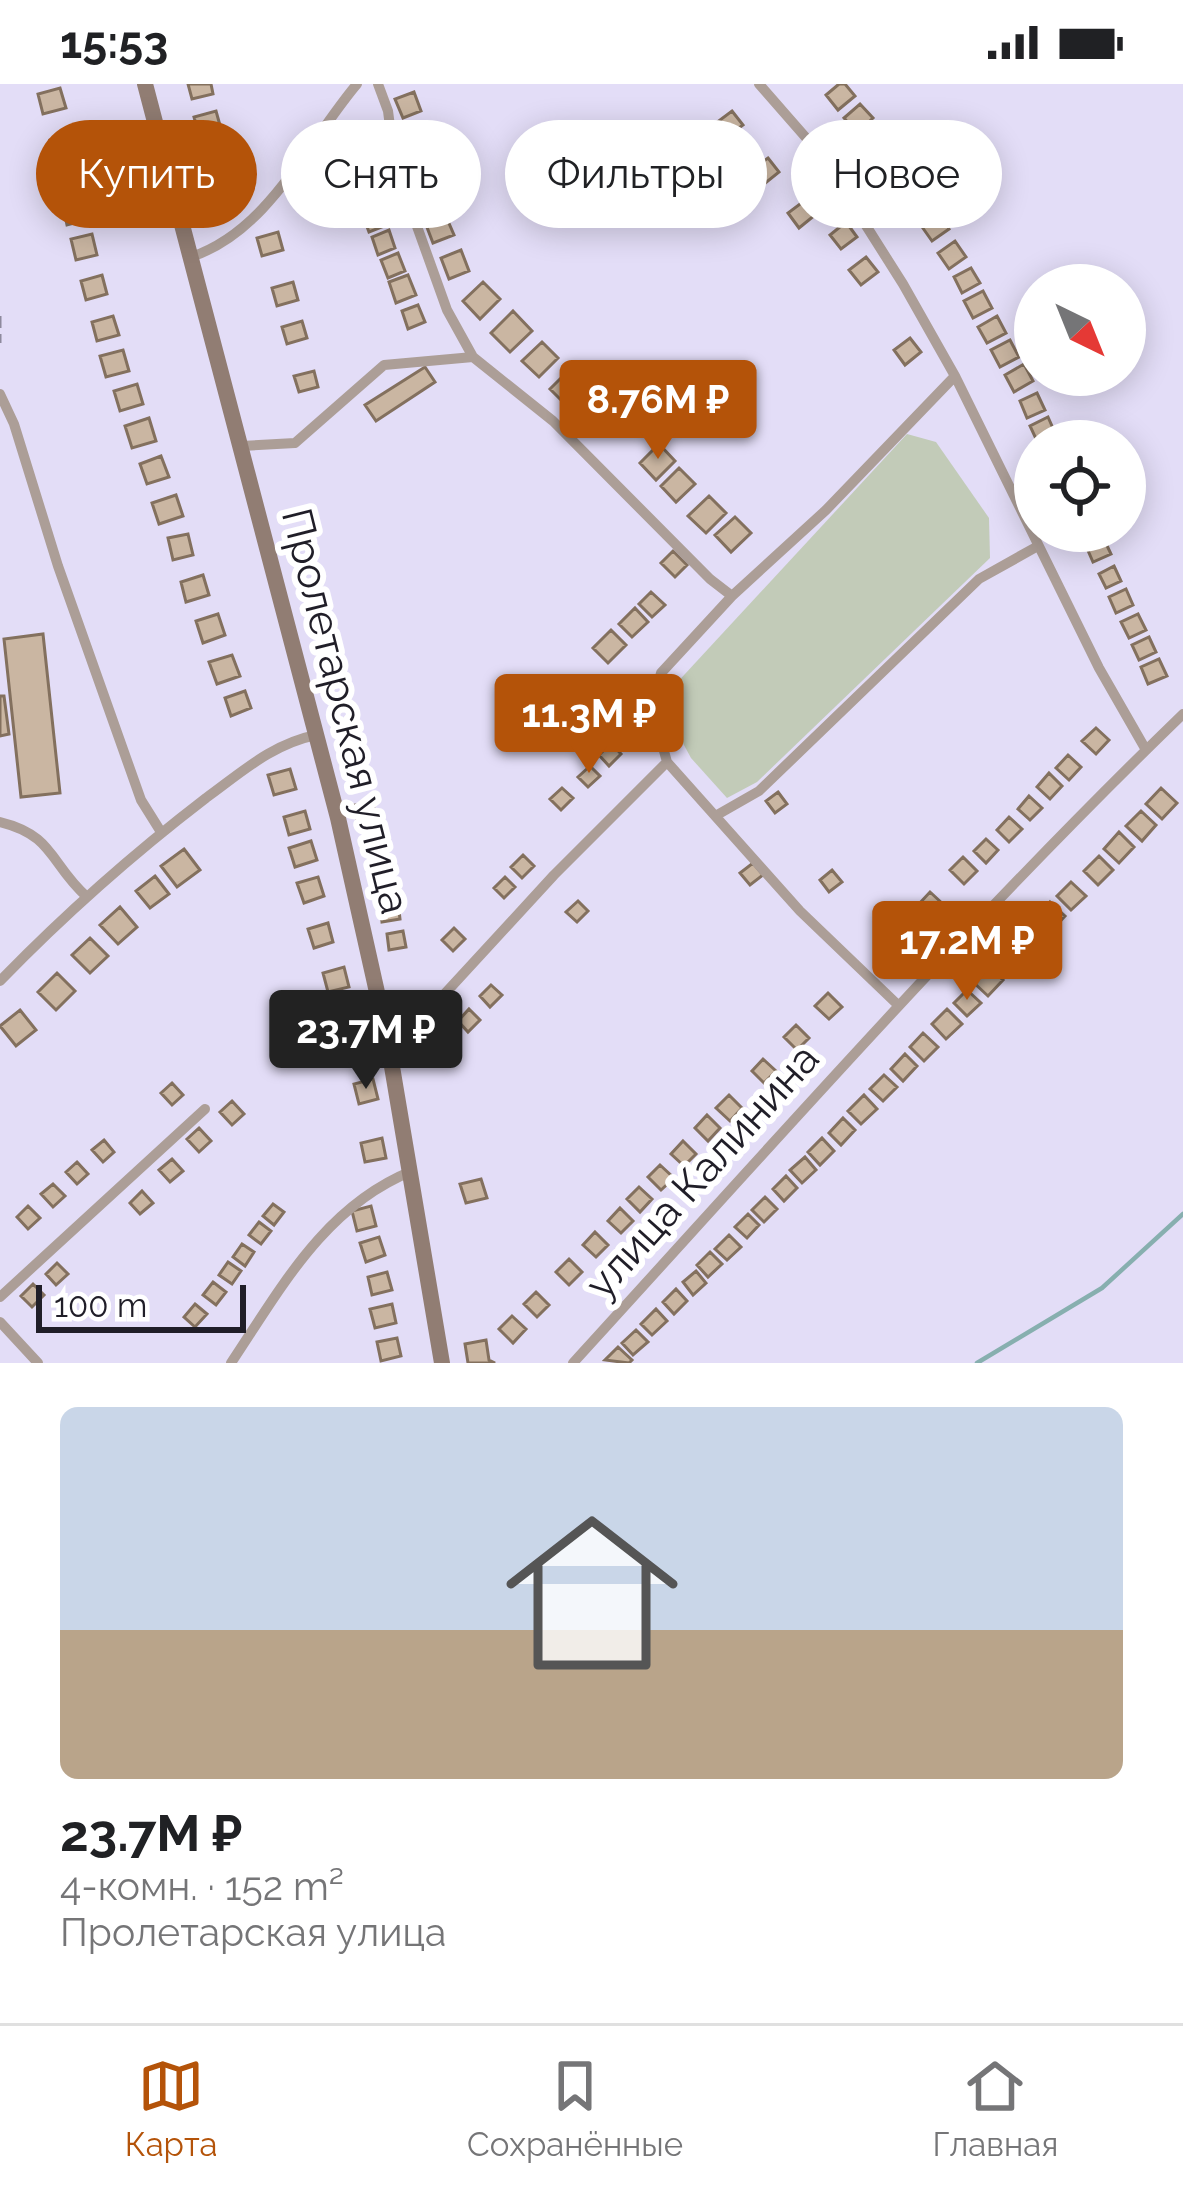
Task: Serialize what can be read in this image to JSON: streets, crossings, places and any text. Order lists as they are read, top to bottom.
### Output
{
  "streets": {
    "street": ["Пролетарская улица", "улица Калинина"]
  },
  "scale_bar": "100 m",
  "north": "bottom right",
  "page": {
    "status": "15:53",
    "chip": [
      "Купить",
      "Снять",
      "Фильтры",
      "Новое"
    ],
    "price": [
      "8.76M ₽",
      "11.3M ₽",
      "17.2M ₽",
      "23.7M ₽"
    ],
    "scale": "100 m",
    "list": [
      {
        "name": "23.7M ₽",
        "note": "4-комн. · 152 m² · Пролетарская улица"
      }
    ],
    "tabs": ["Карта", "Сохранённые", "Главная"]
  }
}
